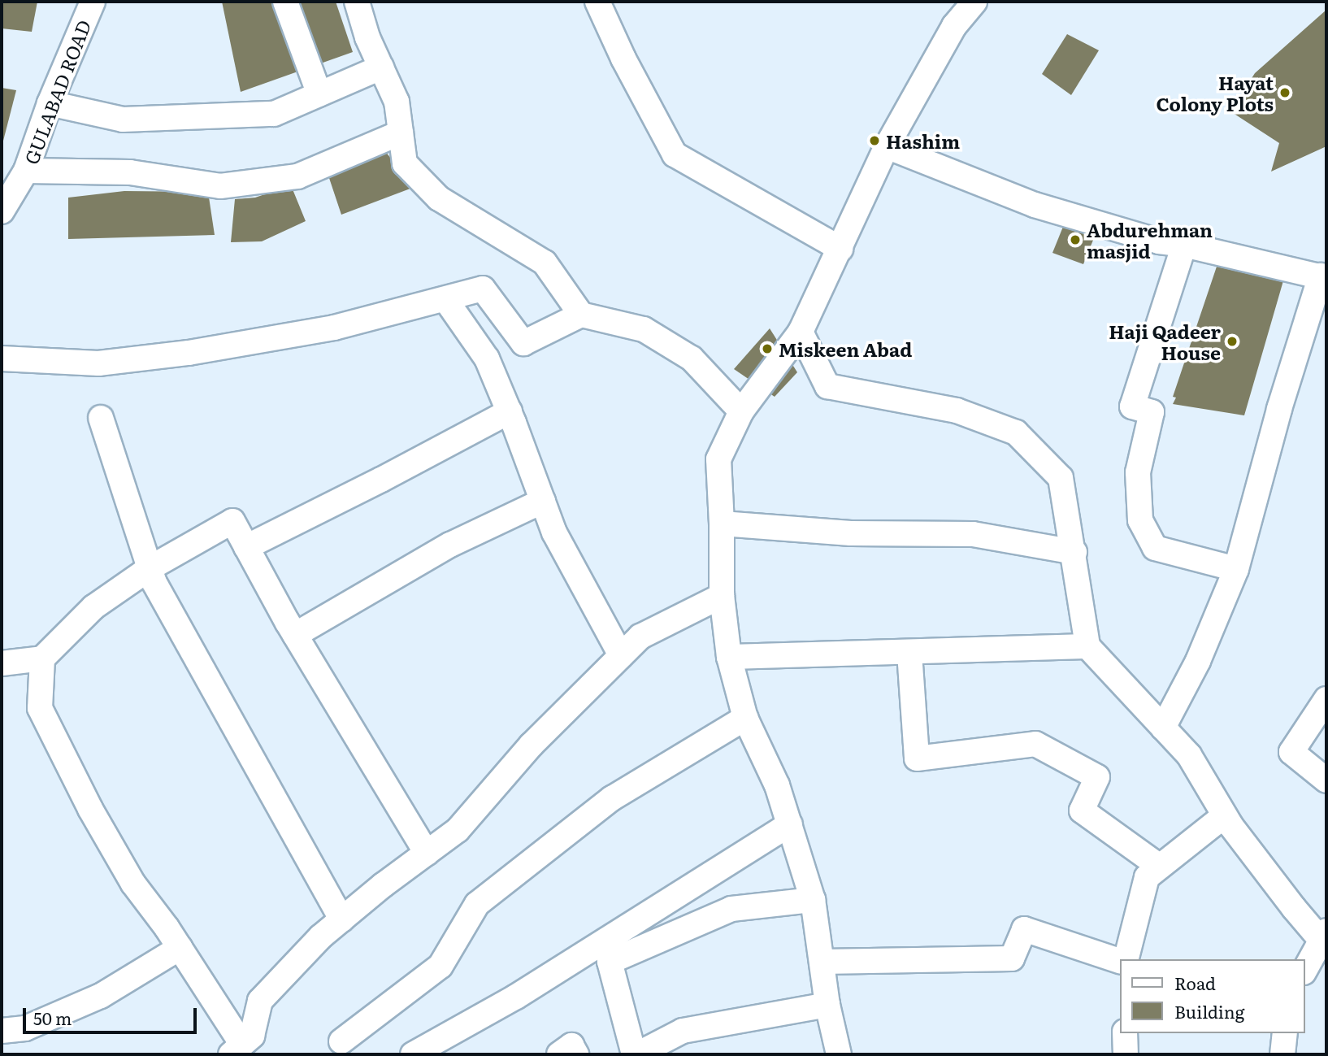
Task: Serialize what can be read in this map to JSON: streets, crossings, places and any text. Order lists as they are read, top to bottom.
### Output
{
  "streets": {
    "street": ["GULABAD ROAD"]
  },
  "places": [
    "Hayat Colony Plots",
    "Hashim",
    "Abdurehman masjid",
    "Haji Qadeer House",
    "Miskeen Abad"
  ],
  "legend": ["Road", "Building"],
  "scale_bar": "50 m"
}
